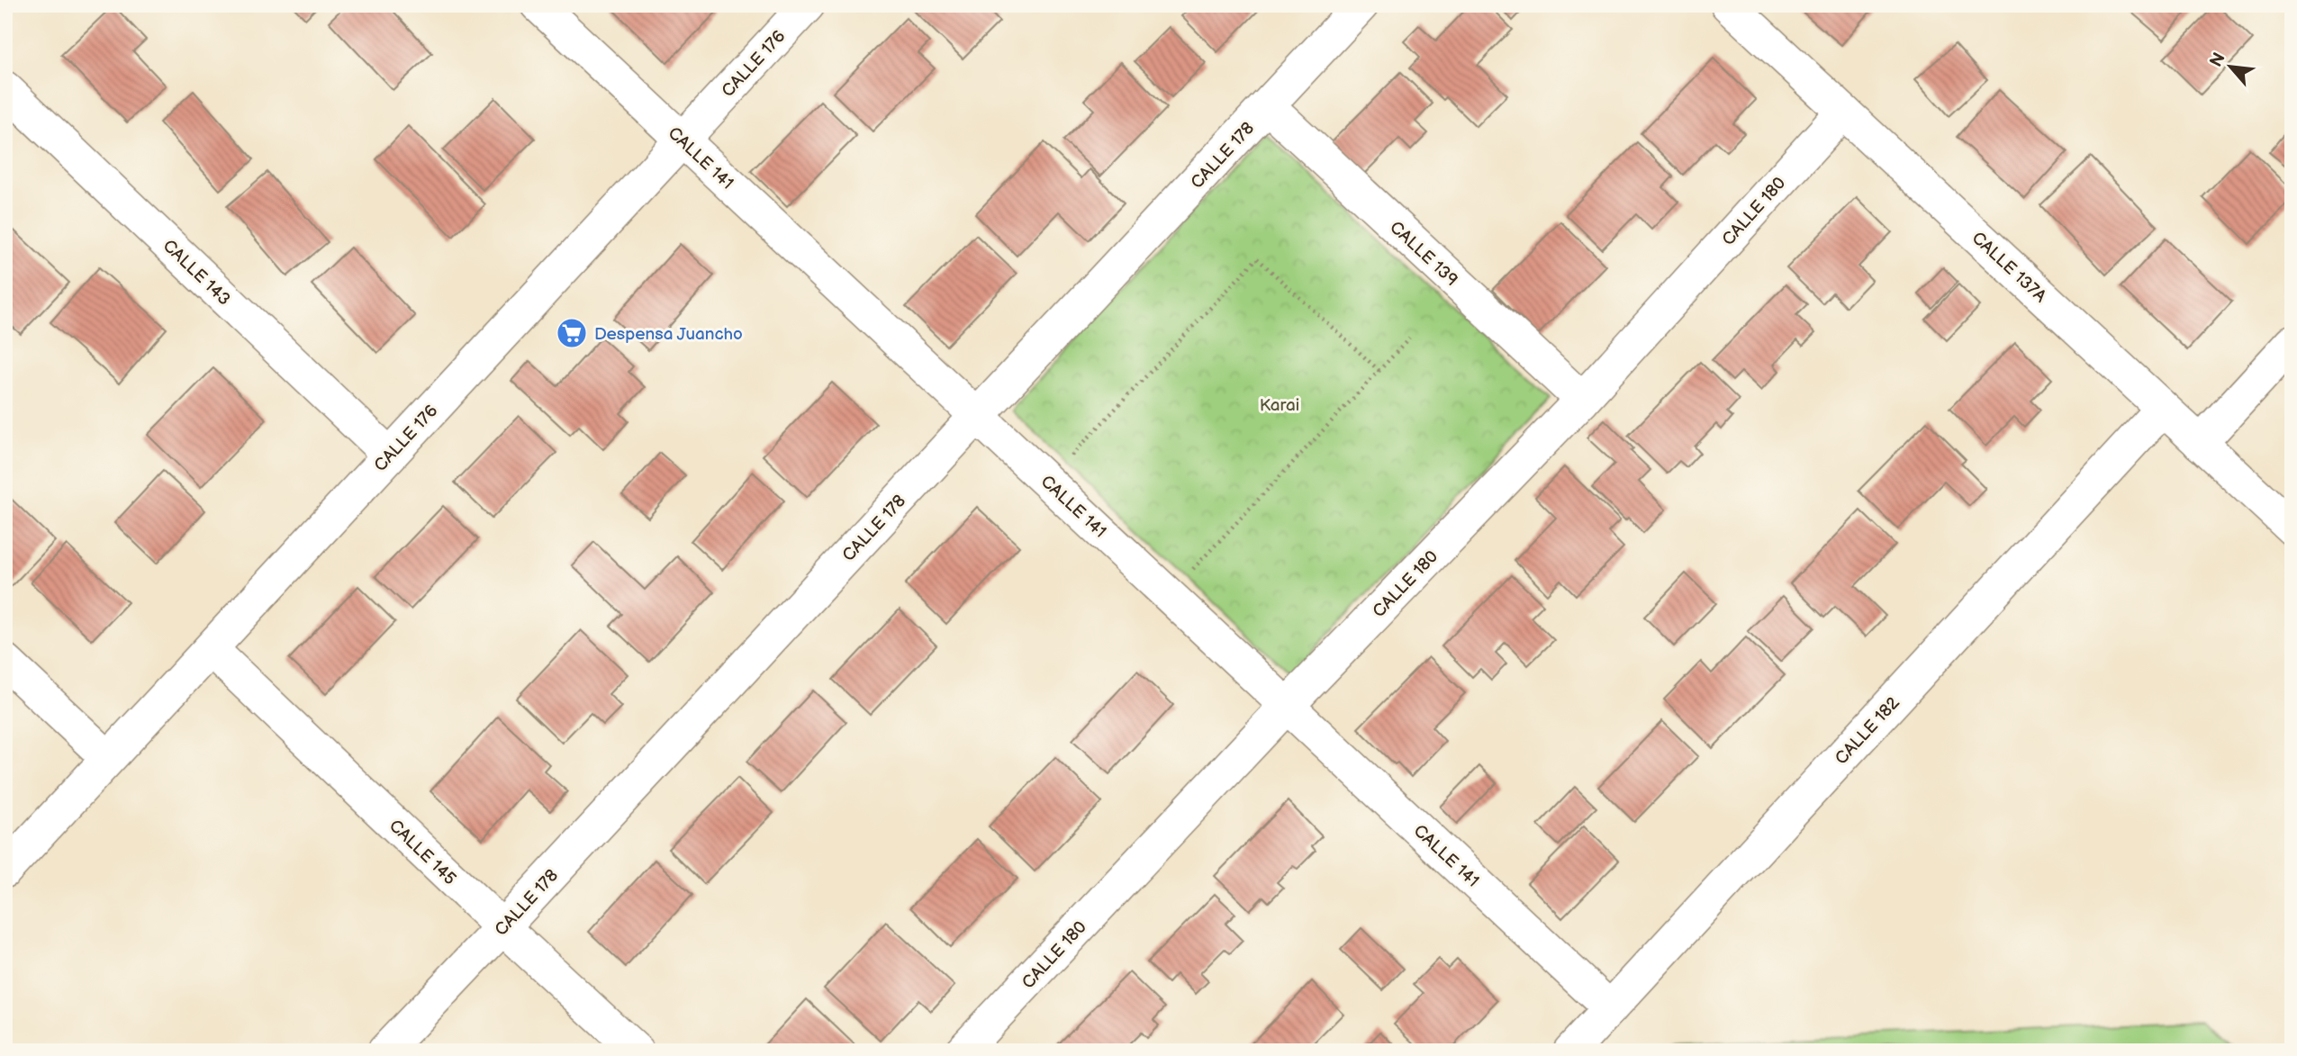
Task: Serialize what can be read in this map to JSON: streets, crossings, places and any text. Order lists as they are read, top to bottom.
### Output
{
  "streets": {
    "street": [
      "CALLE 176",
      "CALLE 178",
      "CALLE 141",
      "CALLE 180",
      "CALLE 139",
      "CALLE 137A",
      "CALLE 143",
      "CALLE 182",
      "CALLE 145"
    ]
  },
  "crossings": [
    ["CALLE 176", "CALLE 141"],
    ["CALLE 176", "CALLE 143"],
    ["CALLE 176", "CALLE 145"],
    ["CALLE 178", "CALLE 141"],
    ["CALLE 178", "CALLE 139"],
    ["CALLE 178", "CALLE 145"],
    ["CALLE 141", "CALLE 180"],
    ["CALLE 141", "CALLE 182"],
    ["CALLE 180", "CALLE 139"],
    ["CALLE 180", "CALLE 137A"],
    ["CALLE 137A", "CALLE 182"]
  ],
  "parks": ["Karai"],
  "places": {
    "supermarket": ["Despensa Juancho"]
  },
  "north": "top left"
}
